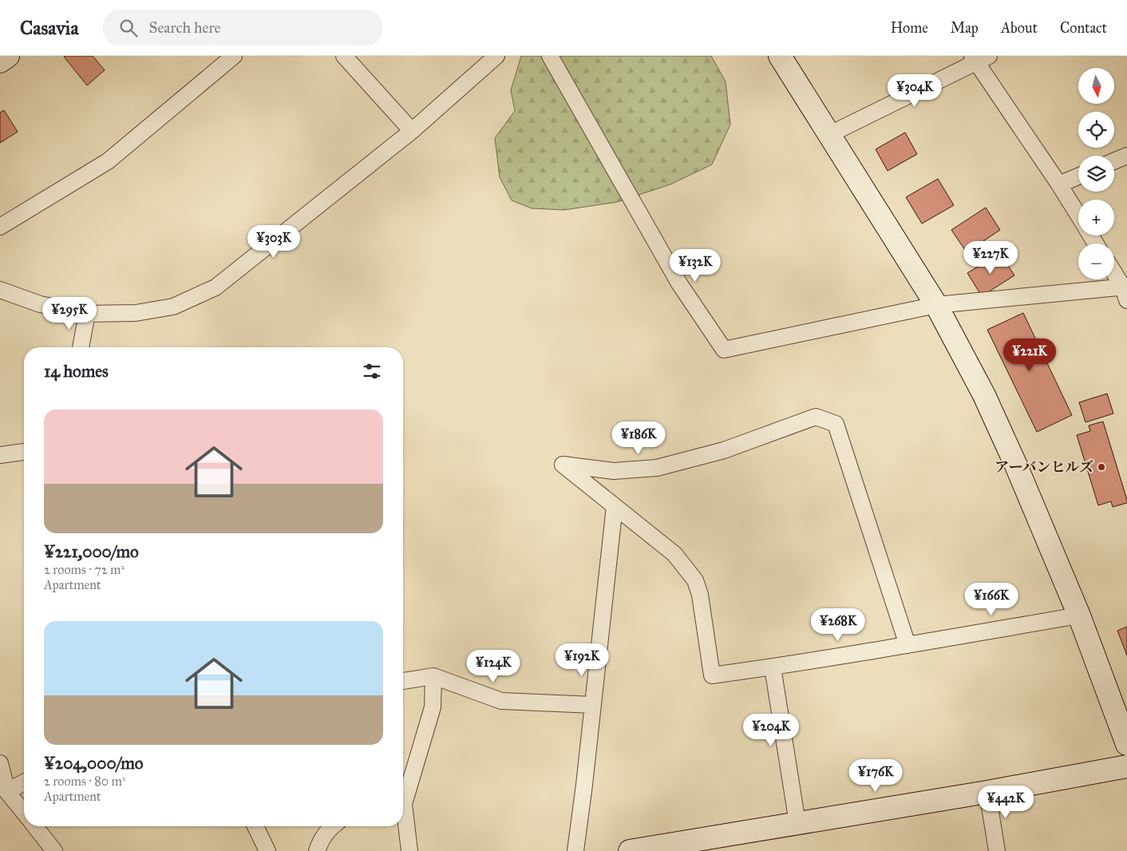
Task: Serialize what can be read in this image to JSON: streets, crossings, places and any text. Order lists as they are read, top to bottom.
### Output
{
  "places": ["アーバンヒルズ"],
  "north": "bottom",
  "page": {
    "header": "Casavia",
    "search": "Search here",
    "nav": [
      "Home",
      "Map",
      "About",
      "Contact"
    ],
    "map_buttons": ["+", "−"],
    "price": [
      "¥304K",
      "¥303K",
      "¥227K",
      "¥132K",
      "¥295K",
      "¥221K",
      "¥186K",
      "¥166K",
      "¥268K",
      "¥192K",
      "¥124K",
      "¥204K",
      "¥176K",
      "¥442K"
    ],
    "heading": "14 homes",
    "list": [
      {
        "name": "¥221,000/mo",
        "note": "2 rooms · 72 m² · Apartment"
      },
      {
        "name": "¥204,000/mo",
        "note": "2 rooms · 80 m² · Apartment"
      }
    ]
  }
}
